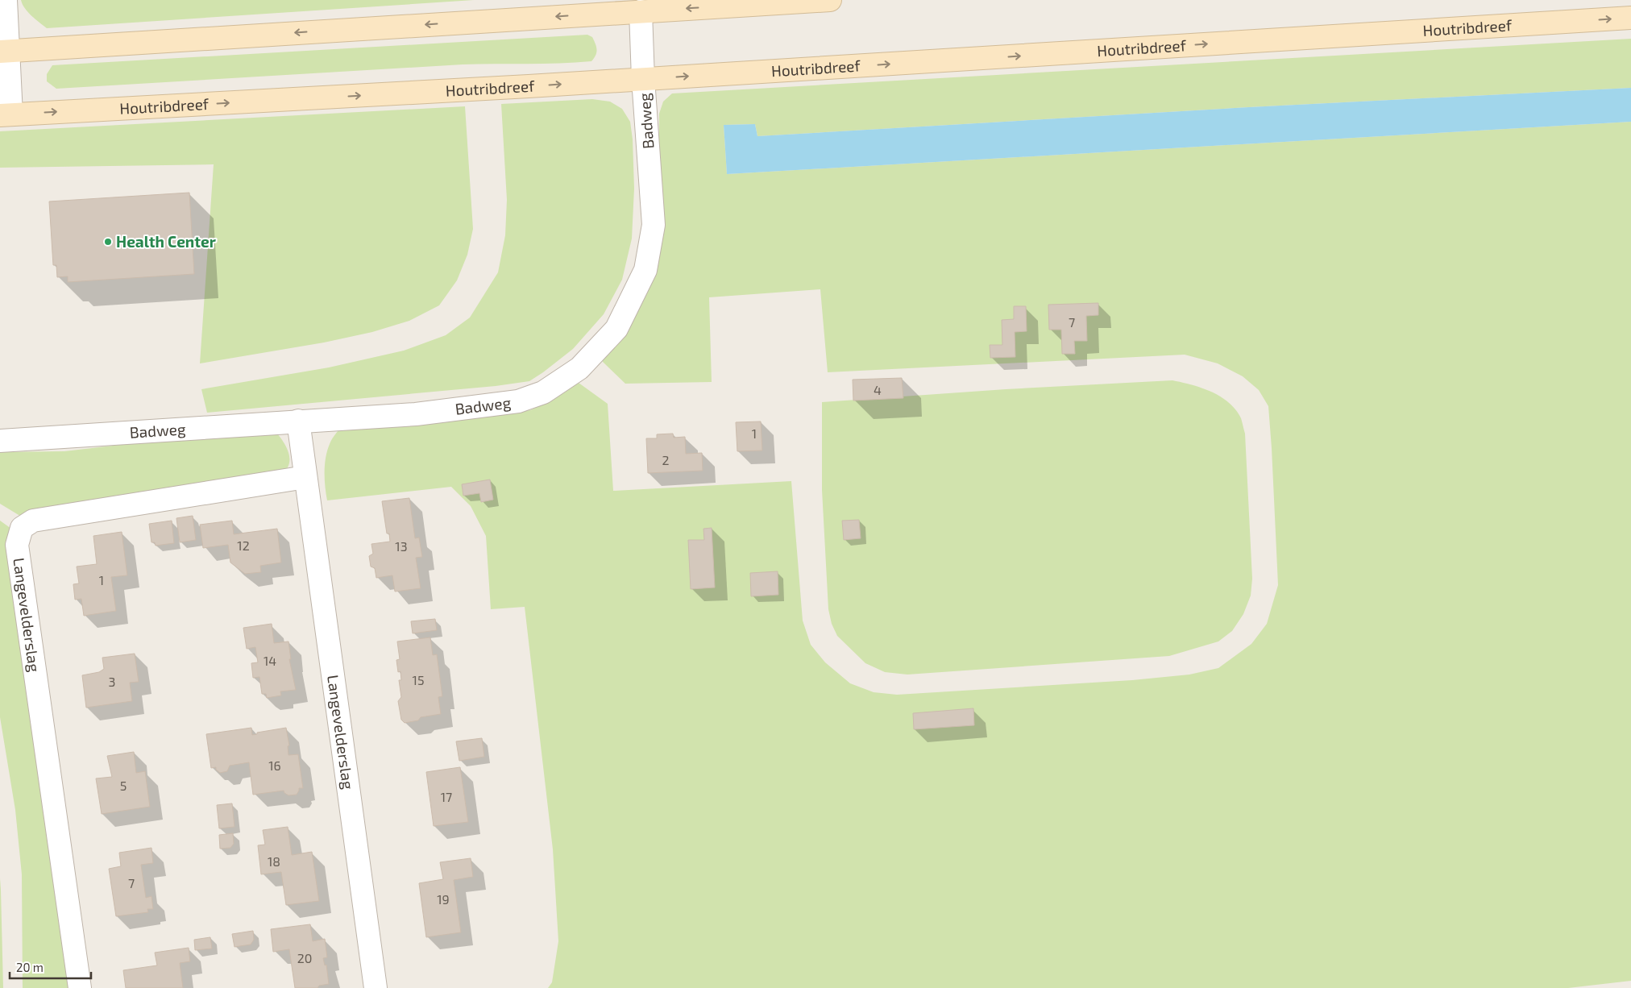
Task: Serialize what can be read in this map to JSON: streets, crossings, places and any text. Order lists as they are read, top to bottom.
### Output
{
  "streets": {
    "main road": ["Houtribdreef"],
    "street": ["Badweg", "Langevelderslag"]
  },
  "crossings": [
    ["Houtribdreef", "Badweg"],
    ["Badweg", "Langevelderslag"]
  ],
  "places": ["Health Center"],
  "house_numbers": [
    "7",
    "4",
    "1",
    "2",
    "12",
    "13",
    "1",
    "14",
    "15",
    "3",
    "16",
    "5",
    "17",
    "18",
    "7",
    "19",
    "20"
  ],
  "scale_bar": "20 m"
}
